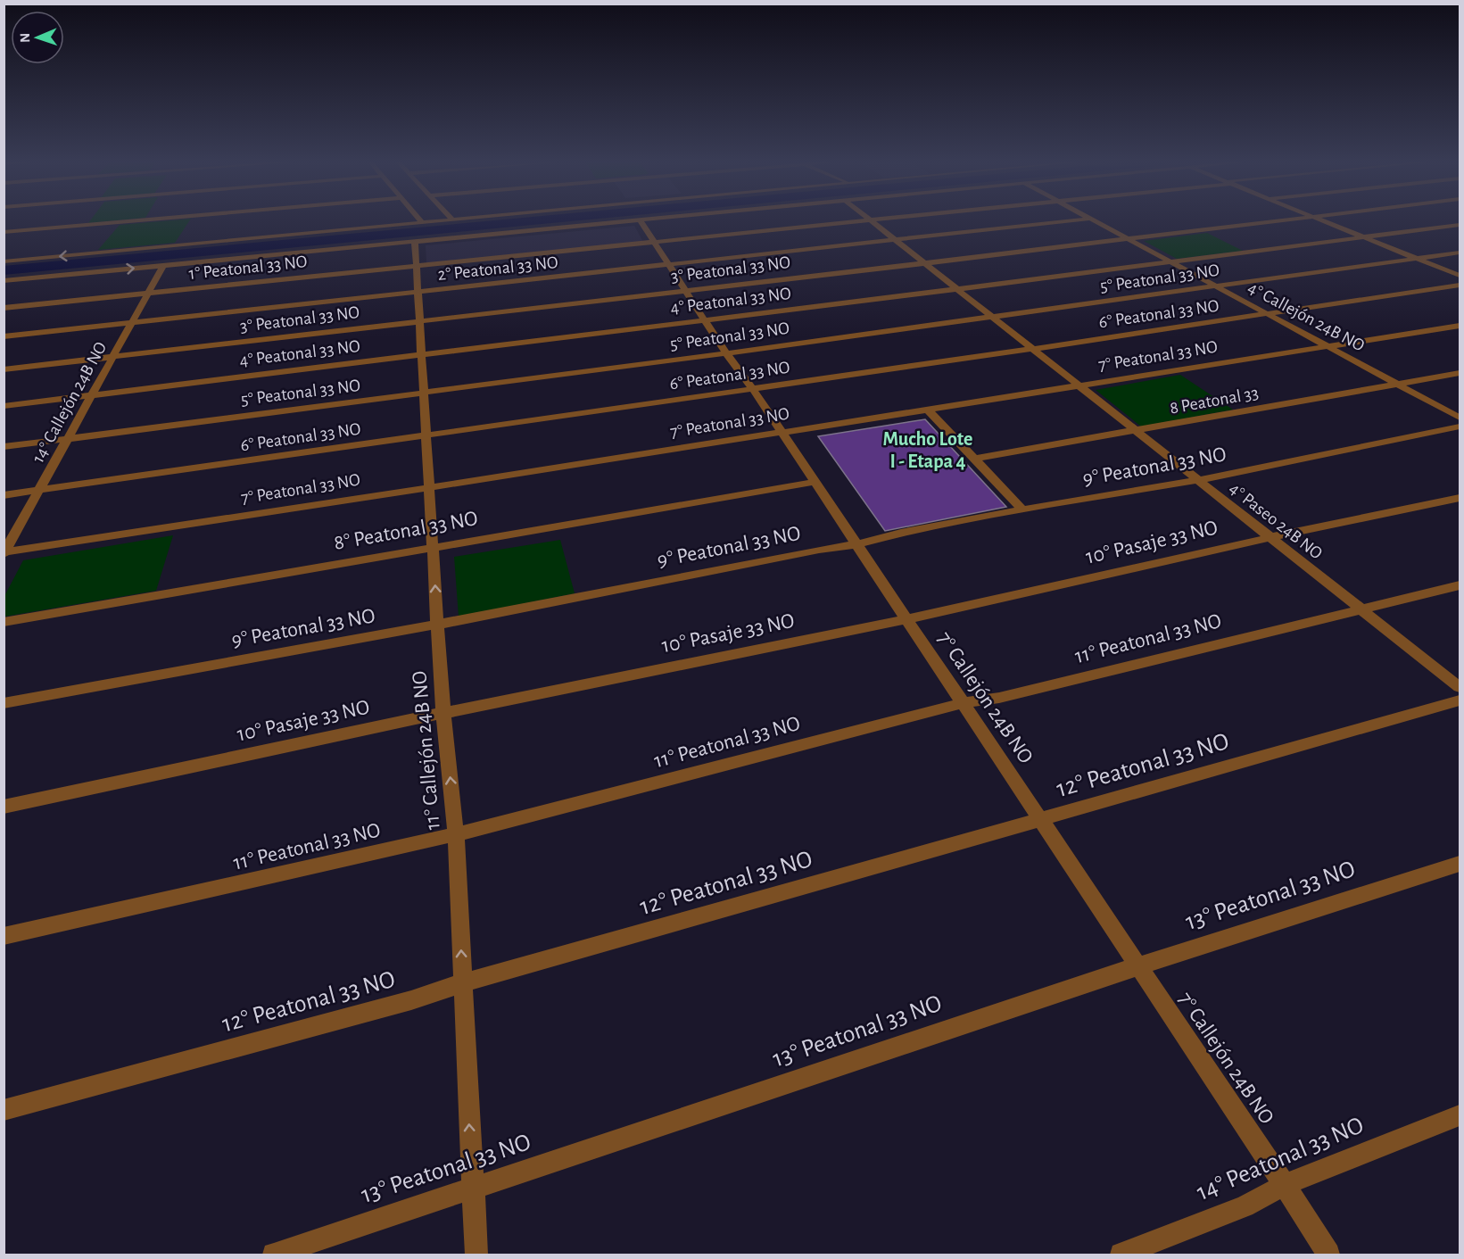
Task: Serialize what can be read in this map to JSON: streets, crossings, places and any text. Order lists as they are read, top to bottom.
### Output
{
  "streets": {
    "street": [
      "1° Peatonal 33 NO",
      "2° Peatonal 33 NO",
      "3° Peatonal 33 NO",
      "5° Peatonal 33 NO",
      "4° Peatonal 33 NO",
      "6° Peatonal 33 NO",
      "4° Callejón 24B NO",
      "7° Peatonal 33 NO",
      "8 Peatonal 33",
      "14° Callejón 24B NO",
      "9° Peatonal 33 NO",
      "4° Paseo 24B NO",
      "8° Peatonal 33 NO",
      "10° Pasaje 33 NO",
      "11° Peatonal 33 NO",
      "7° Callejón 24B NO",
      "11° Callejón 24B NO",
      "12° Peatonal 33 NO",
      "13° Peatonal 33 NO",
      "14° Peatonal 33 NO"
    ]
  },
  "crossings": [
    ["1° Peatonal 33 NO", "14° Callejón 24B NO"],
    ["1° Peatonal 33 NO", "7° Callejón 24B NO"],
    ["1° Peatonal 33 NO", "11° Callejón 24B NO"],
    ["2° Peatonal 33 NO", "14° Callejón 24B NO"],
    ["2° Peatonal 33 NO", "4° Paseo 24B NO"],
    ["2° Peatonal 33 NO", "7° Callejón 24B NO"],
    ["2° Peatonal 33 NO", "11° Callejón 24B NO"],
    ["3° Peatonal 33 NO", "4° Callejón 24B NO"],
    ["3° Peatonal 33 NO", "14° Callejón 24B NO"],
    ["3° Peatonal 33 NO", "4° Paseo 24B NO"],
    ["3° Peatonal 33 NO", "7° Callejón 24B NO"],
    ["3° Peatonal 33 NO", "11° Callejón 24B NO"],
    ["5° Peatonal 33 NO", "4° Callejón 24B NO"],
    ["5° Peatonal 33 NO", "14° Callejón 24B NO"],
    ["5° Peatonal 33 NO", "4° Paseo 24B NO"],
    ["5° Peatonal 33 NO", "7° Callejón 24B NO"],
    ["5° Peatonal 33 NO", "11° Callejón 24B NO"],
    ["4° Peatonal 33 NO", "4° Callejón 24B NO"],
    ["4° Peatonal 33 NO", "14° Callejón 24B NO"],
    ["4° Peatonal 33 NO", "4° Paseo 24B NO"],
    ["4° Peatonal 33 NO", "7° Callejón 24B NO"],
    ["4° Peatonal 33 NO", "11° Callejón 24B NO"],
    ["6° Peatonal 33 NO", "4° Callejón 24B NO"],
    ["6° Peatonal 33 NO", "14° Callejón 24B NO"],
    ["6° Peatonal 33 NO", "4° Paseo 24B NO"],
    ["6° Peatonal 33 NO", "7° Callejón 24B NO"],
    ["6° Peatonal 33 NO", "11° Callejón 24B NO"],
    ["4° Callejón 24B NO", "7° Peatonal 33 NO"],
    ["4° Callejón 24B NO", "8 Peatonal 33"],
    ["7° Peatonal 33 NO", "14° Callejón 24B NO"],
    ["7° Peatonal 33 NO", "4° Paseo 24B NO"],
    ["7° Peatonal 33 NO", "7° Callejón 24B NO"],
    ["7° Peatonal 33 NO", "11° Callejón 24B NO"],
    ["8 Peatonal 33", "4° Paseo 24B NO"],
    ["9° Peatonal 33 NO", "4° Paseo 24B NO"],
    ["9° Peatonal 33 NO", "7° Callejón 24B NO"],
    ["9° Peatonal 33 NO", "11° Callejón 24B NO"],
    ["4° Paseo 24B NO", "10° Pasaje 33 NO"],
    ["4° Paseo 24B NO", "11° Peatonal 33 NO"],
    ["8° Peatonal 33 NO", "7° Callejón 24B NO"],
    ["8° Peatonal 33 NO", "11° Callejón 24B NO"],
    ["10° Pasaje 33 NO", "7° Callejón 24B NO"],
    ["10° Pasaje 33 NO", "11° Callejón 24B NO"],
    ["11° Peatonal 33 NO", "7° Callejón 24B NO"],
    ["11° Peatonal 33 NO", "11° Callejón 24B NO"],
    ["7° Callejón 24B NO", "12° Peatonal 33 NO"],
    ["7° Callejón 24B NO", "13° Peatonal 33 NO"],
    ["7° Callejón 24B NO", "14° Peatonal 33 NO"],
    ["11° Callejón 24B NO", "12° Peatonal 33 NO"],
    ["11° Callejón 24B NO", "13° Peatonal 33 NO"]
  ],
  "one_way": ["11° Callejón 24B NO"],
  "districts": ["Mucho Lote I - Etapa 4"],
  "north": "left"
}
